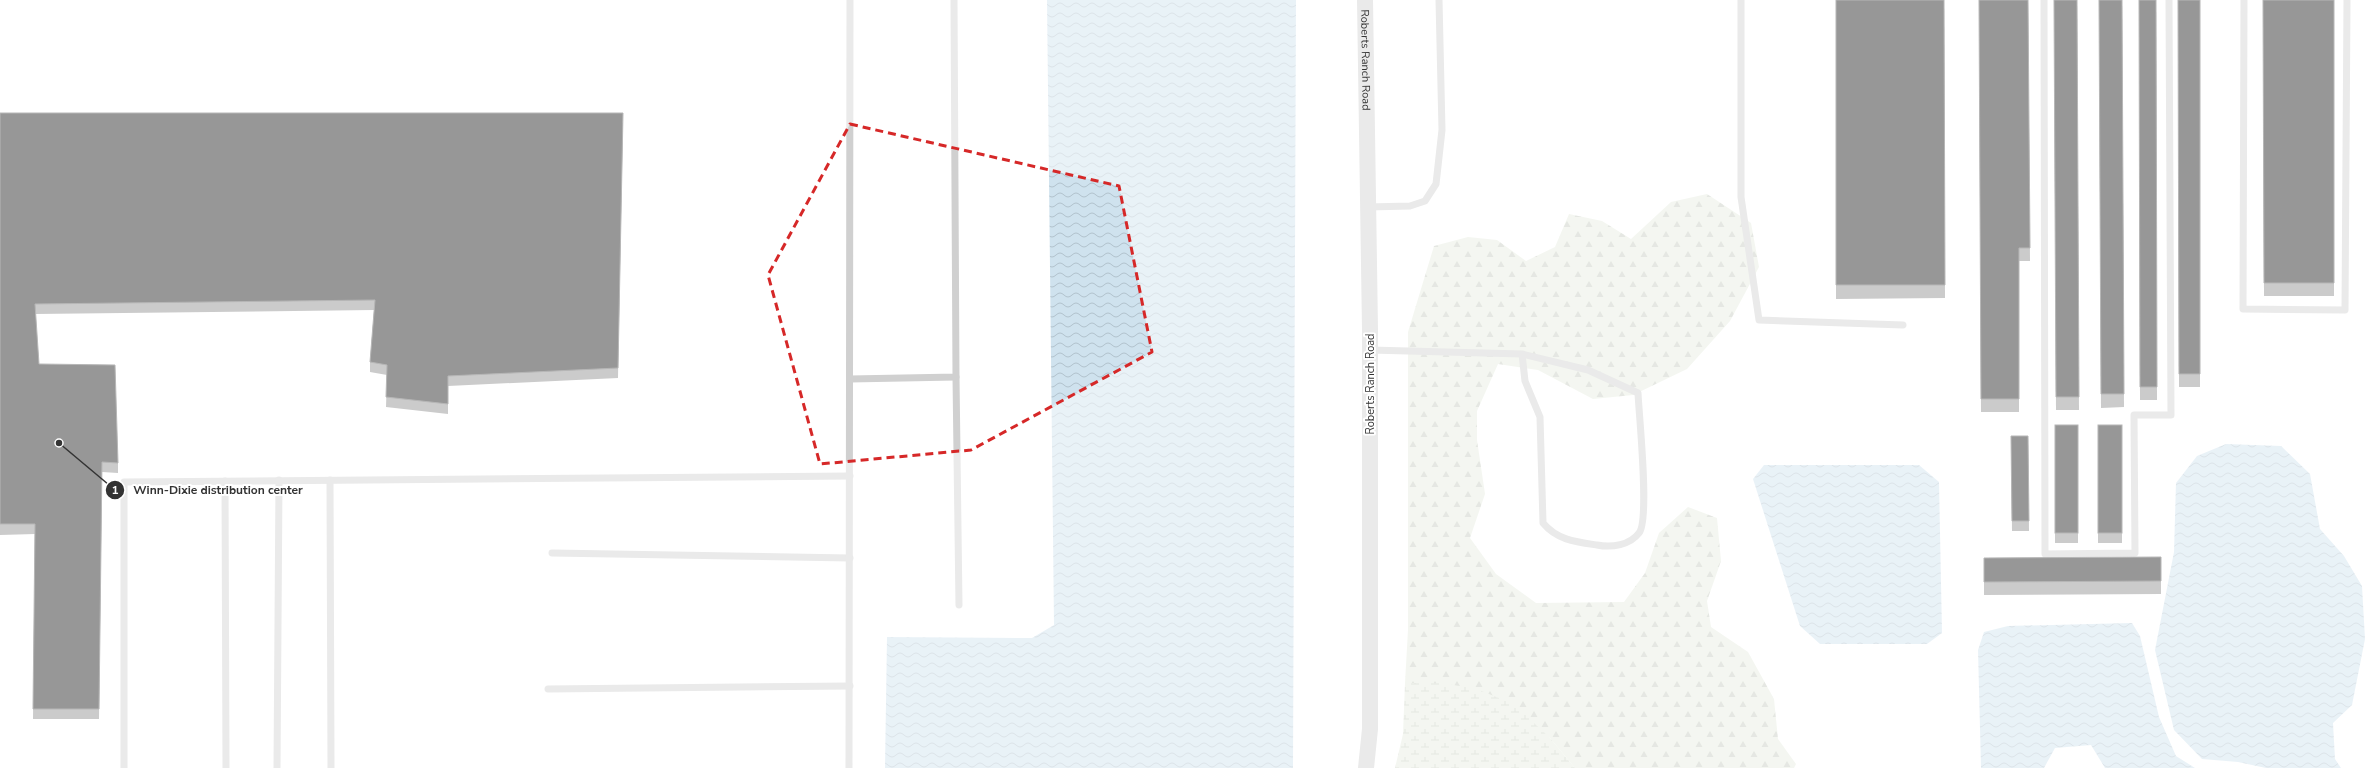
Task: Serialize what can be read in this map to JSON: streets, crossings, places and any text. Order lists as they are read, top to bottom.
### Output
{
  "streets": {
    "street": ["Roberts Ranch Road"]
  },
  "places": ["Winn-Dixie distribution center"]
}
